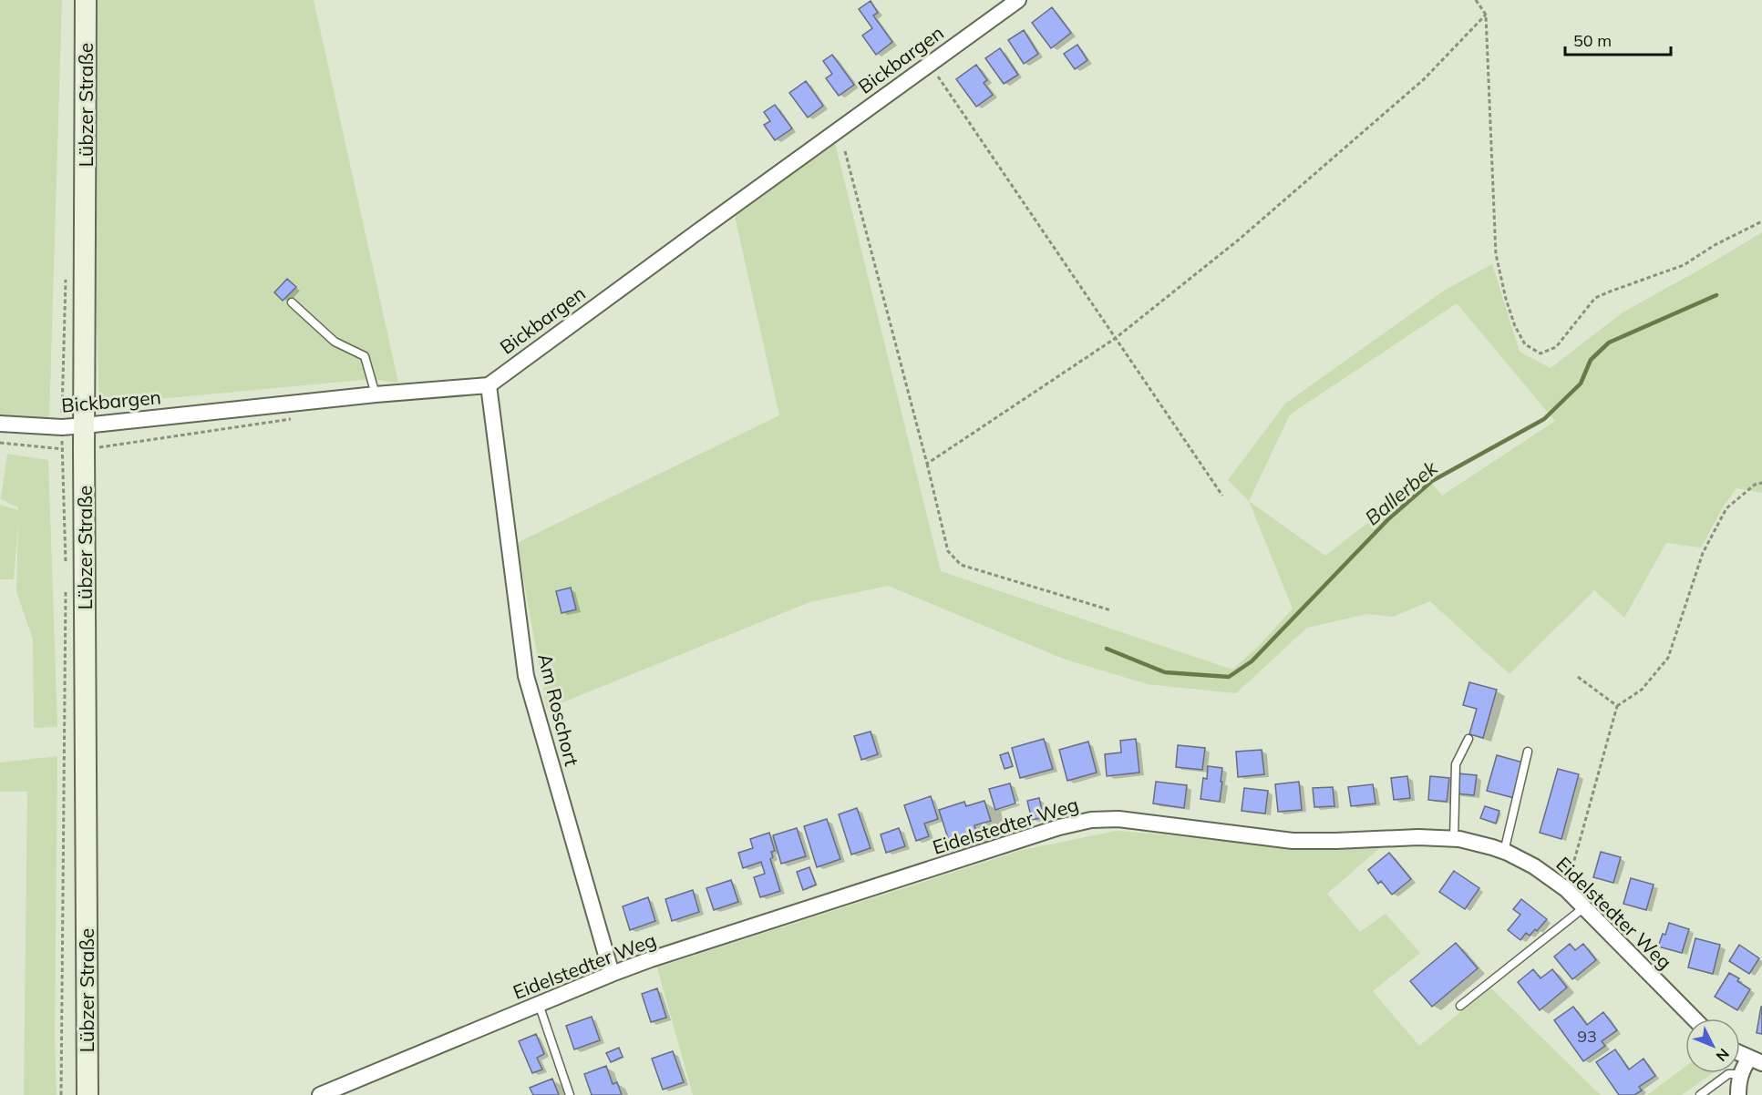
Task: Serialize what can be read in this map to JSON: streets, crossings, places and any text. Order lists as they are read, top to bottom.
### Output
{
  "streets": {
    "street": [
      "Bickbargen",
      "Lübzer Straße",
      "Am Roschort",
      "Eidelstedter Weg"
    ]
  },
  "crossings": [
    ["Bickbargen", "Lübzer Straße"],
    ["Bickbargen", "Am Roschort"],
    ["Am Roschort", "Eidelstedter Weg"]
  ],
  "water": ["Ballerbek"],
  "house_numbers": ["93"],
  "scale_bar": "50 m",
  "north": "bottom right"
}
